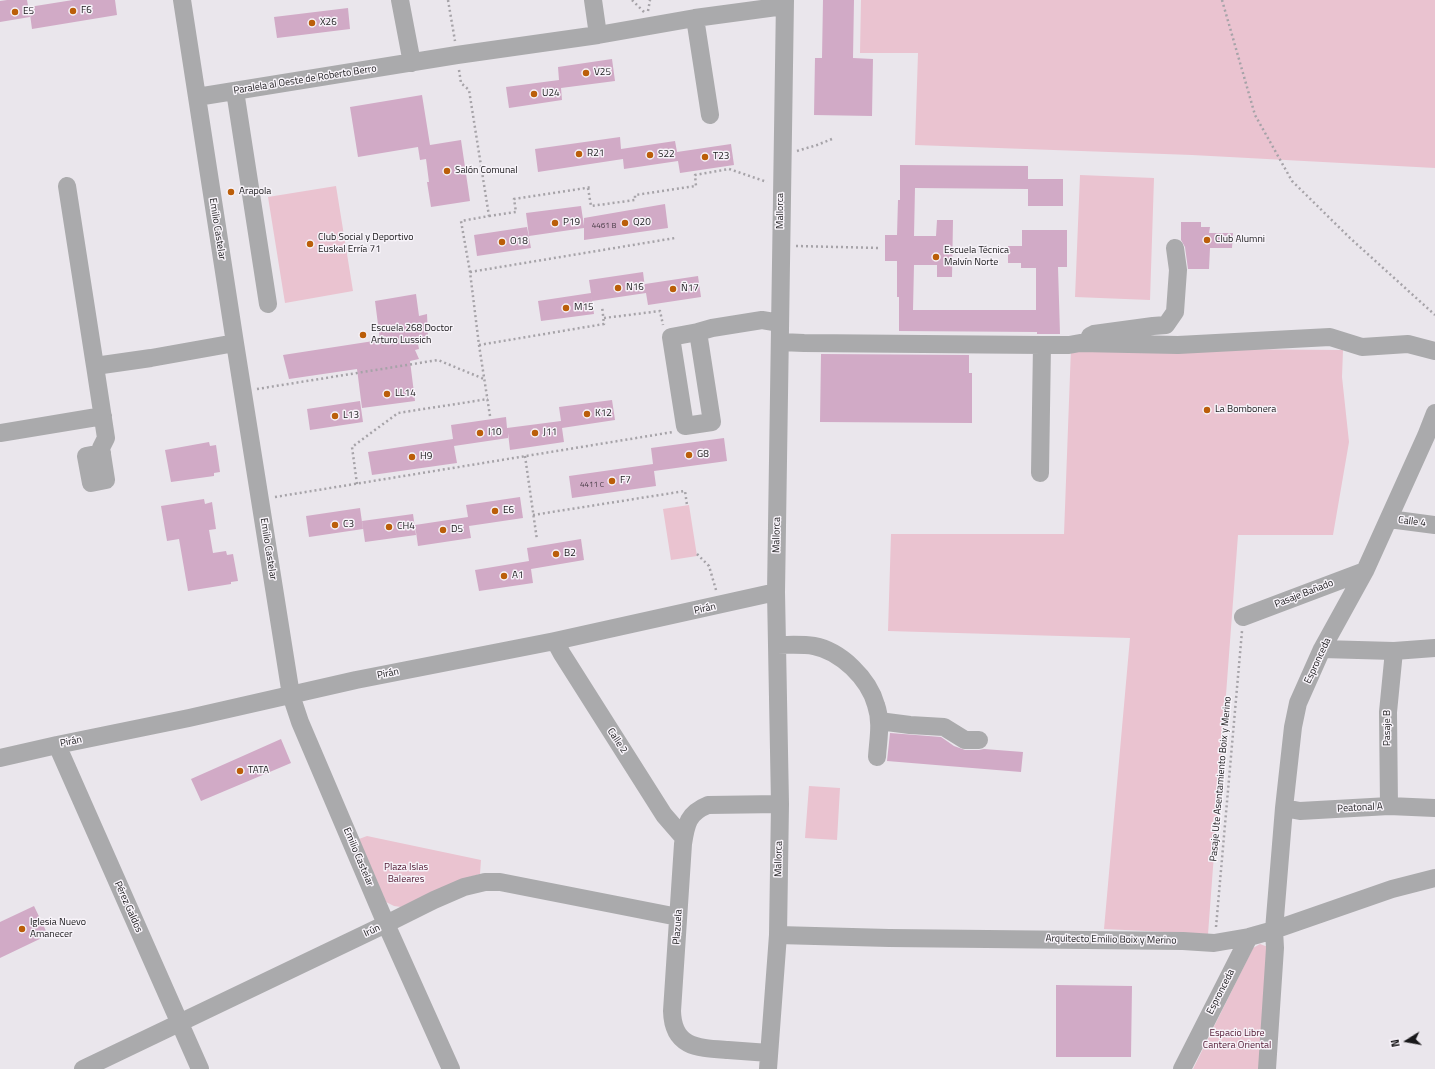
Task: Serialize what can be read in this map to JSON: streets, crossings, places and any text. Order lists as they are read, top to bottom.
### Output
{
  "streets": {
    "street": [
      "Paralela al Oeste de Roberto Berro",
      "Mallorca",
      "Emilio Castelar",
      "Calle 4",
      "Pasaje Bañado",
      "Pirán",
      "Espronceda",
      "Pasaje B",
      "Calle 2",
      "Peatonal A",
      "Pérez Galdos",
      "Plazuela",
      "Irún",
      "Arquitecto Emilio Boix y Merino"
    ],
    "path": ["Pasaje Ute Asentamiento Boix y Merino"]
  },
  "crossings": [
    ["Paralela al Oeste de Roberto Berro", "Mallorca"],
    ["Paralela al Oeste de Roberto Berro", "Emilio Castelar"],
    ["Mallorca", "Pirán"],
    ["Mallorca", "Plazuela"],
    ["Mallorca", "Arquitecto Emilio Boix y Merino"],
    ["Emilio Castelar", "Pirán"],
    ["Emilio Castelar", "Irún"],
    ["Calle 4", "Espronceda"],
    ["Pasaje Bañado", "Espronceda"],
    ["Pasaje Bañado", "Pasaje Ute Asentamiento Boix y Merino"],
    ["Pirán", "Calle 2"],
    ["Pirán", "Pérez Galdos"],
    ["Espronceda", "Peatonal A"],
    ["Espronceda", "Arquitecto Emilio Boix y Merino"],
    ["Pasaje B", "Peatonal A"],
    ["Calle 2", "Plazuela"],
    ["Pasaje Ute Asentamiento Boix y Merino", "Arquitecto Emilio Boix y Merino"],
    ["Pérez Galdos", "Irún"],
    ["Plazuela", "Irún"]
  ],
  "parks": ["Plaza Islas Baleares", "Espacio Libre Cantera Oriental"],
  "places": [
    "F6",
    "E5",
    "X26",
    "V25",
    "U24",
    "R21",
    "S22",
    "T23",
    "Salón Comunal",
    "Arapola",
    "P19",
    "Q20",
    "Club Alumni",
    "O18",
    "Club Social y Deportivo Euskal Erría 71",
    "Escuela Técnica Malvín Norte",
    "N16",
    "Ñ17",
    "M15",
    "Escuela 268 Doctor Arturo Lussich",
    "LL14",
    "La Bombonera",
    "K12",
    "L13",
    "I10",
    "J11",
    "G8",
    "H9",
    "F7",
    "E6",
    "C3",
    "CH4",
    "D5",
    "B2",
    "A1",
    "TATA",
    "Iglesia Nuevo Amanecer"
  ],
  "house_numbers": ["4461 B", "4411 C"],
  "north": "left"
}
